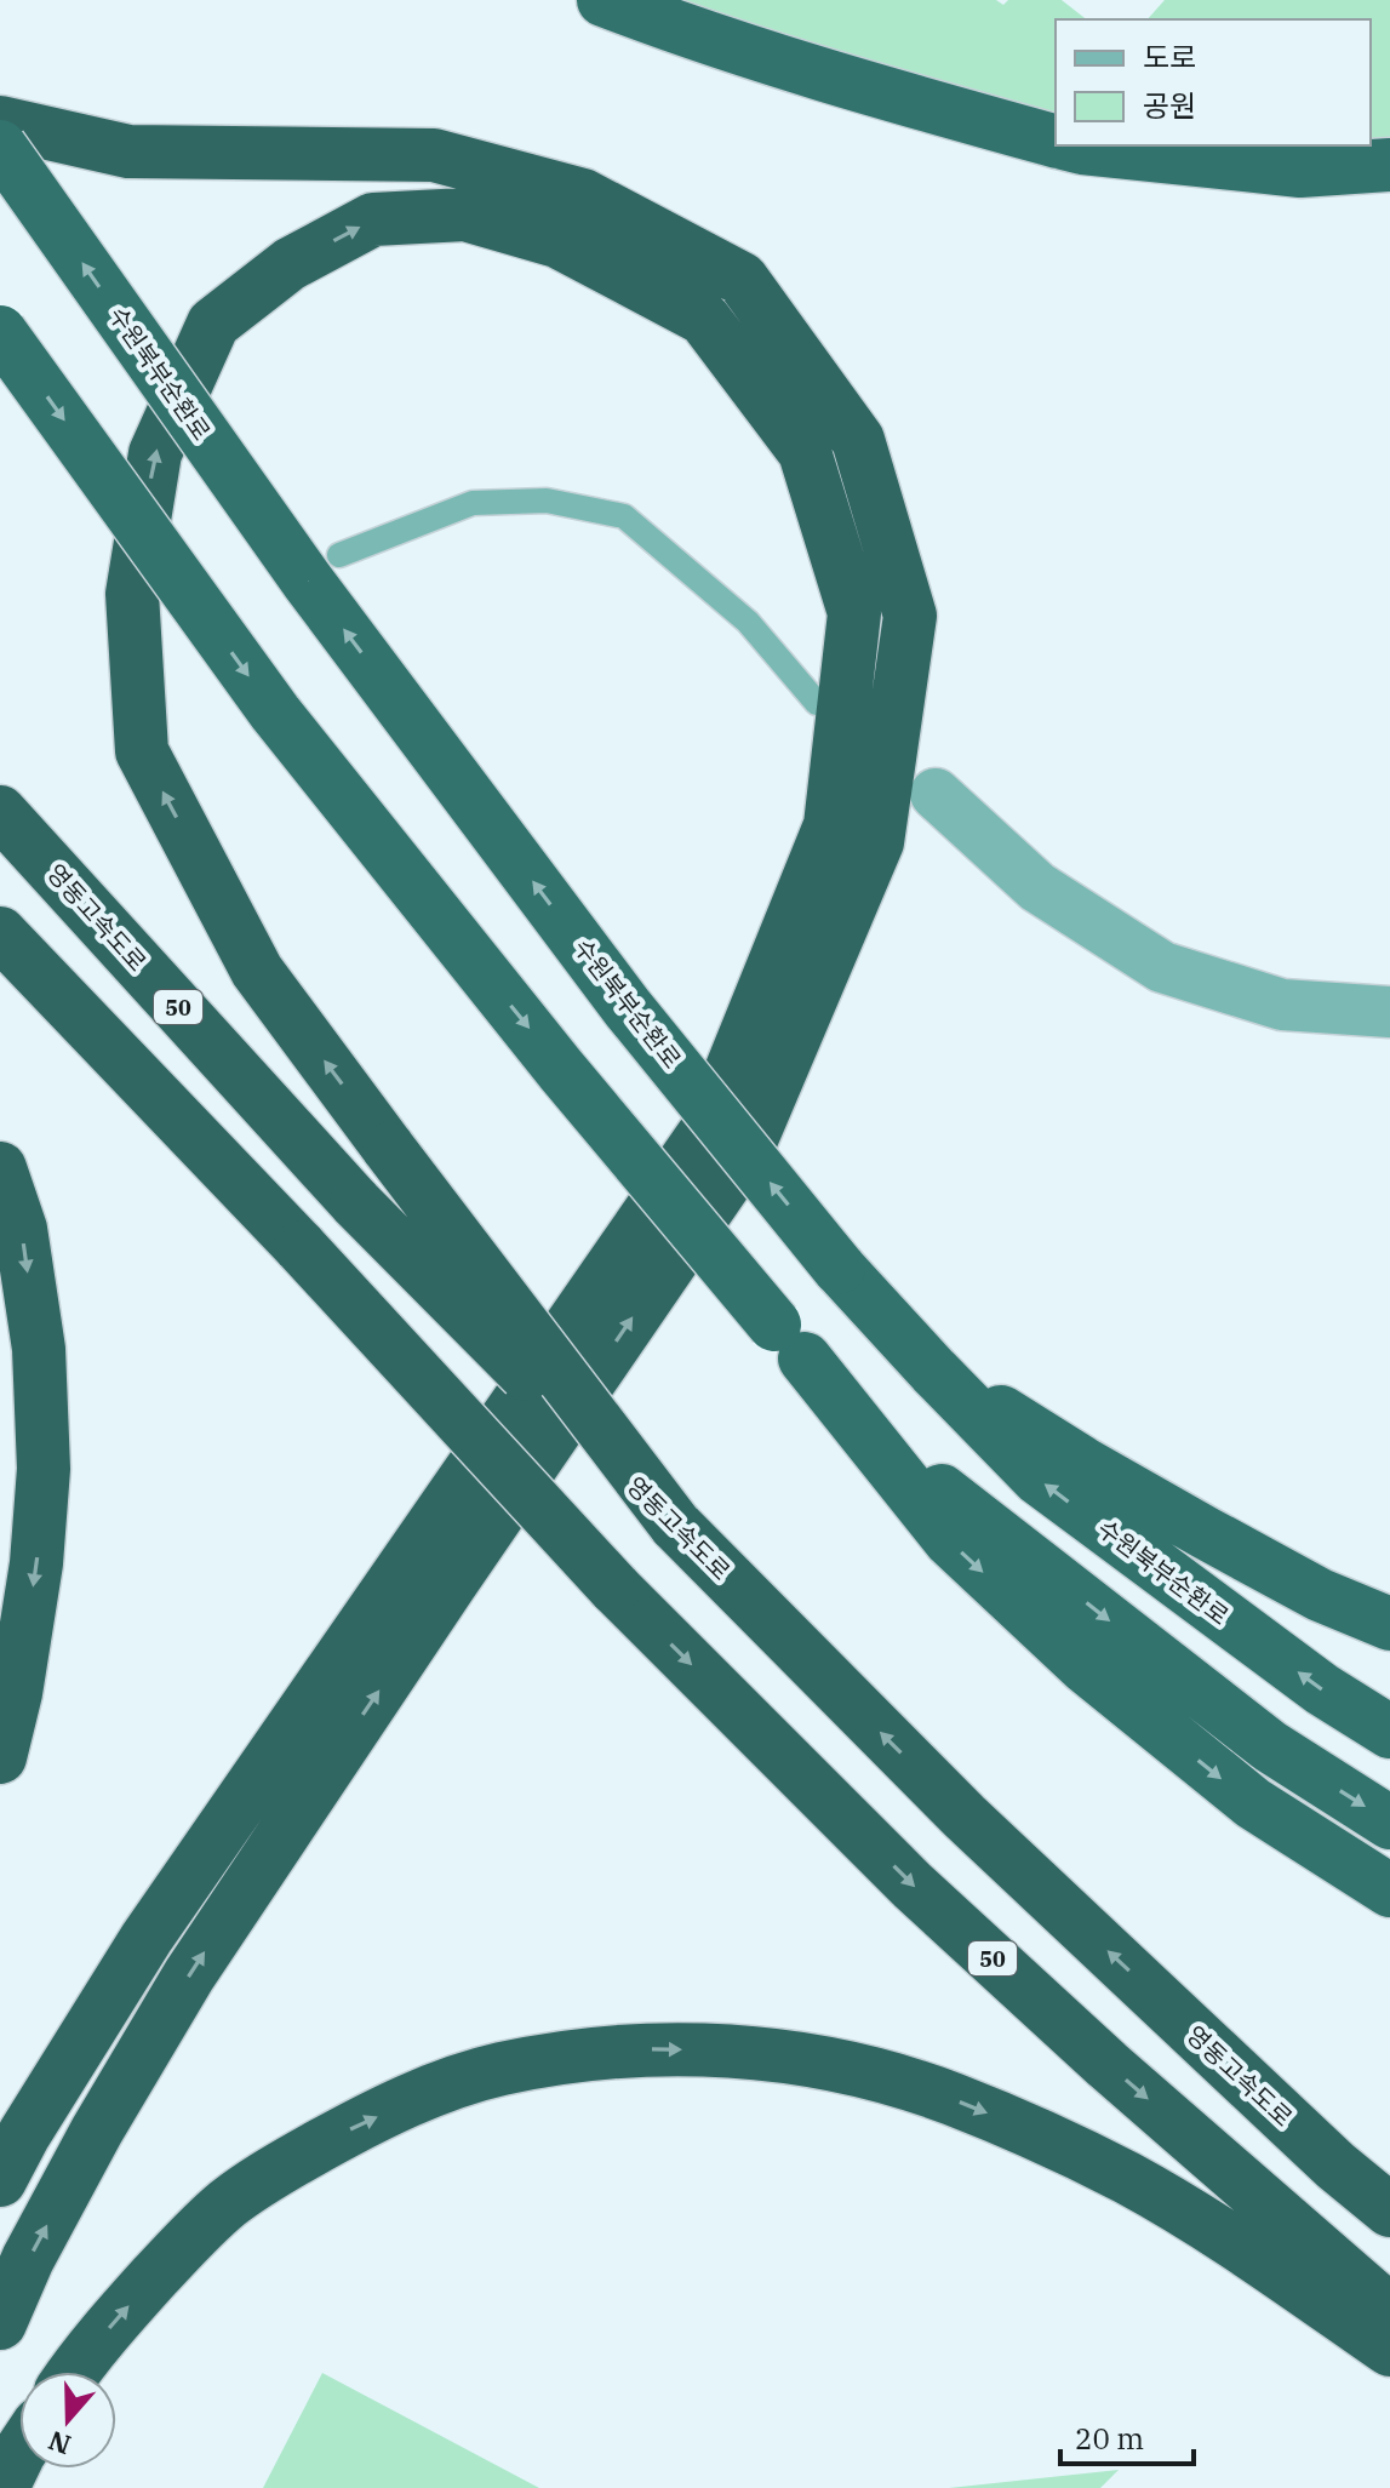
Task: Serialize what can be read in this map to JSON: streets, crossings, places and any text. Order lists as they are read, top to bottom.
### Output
{
  "streets": {
    "highway": ["수원북부순환로", "영동고속도로", "50"]
  },
  "legend": ["도로", "공원"],
  "scale_bar": "20 m",
  "north": "bottom"
}
